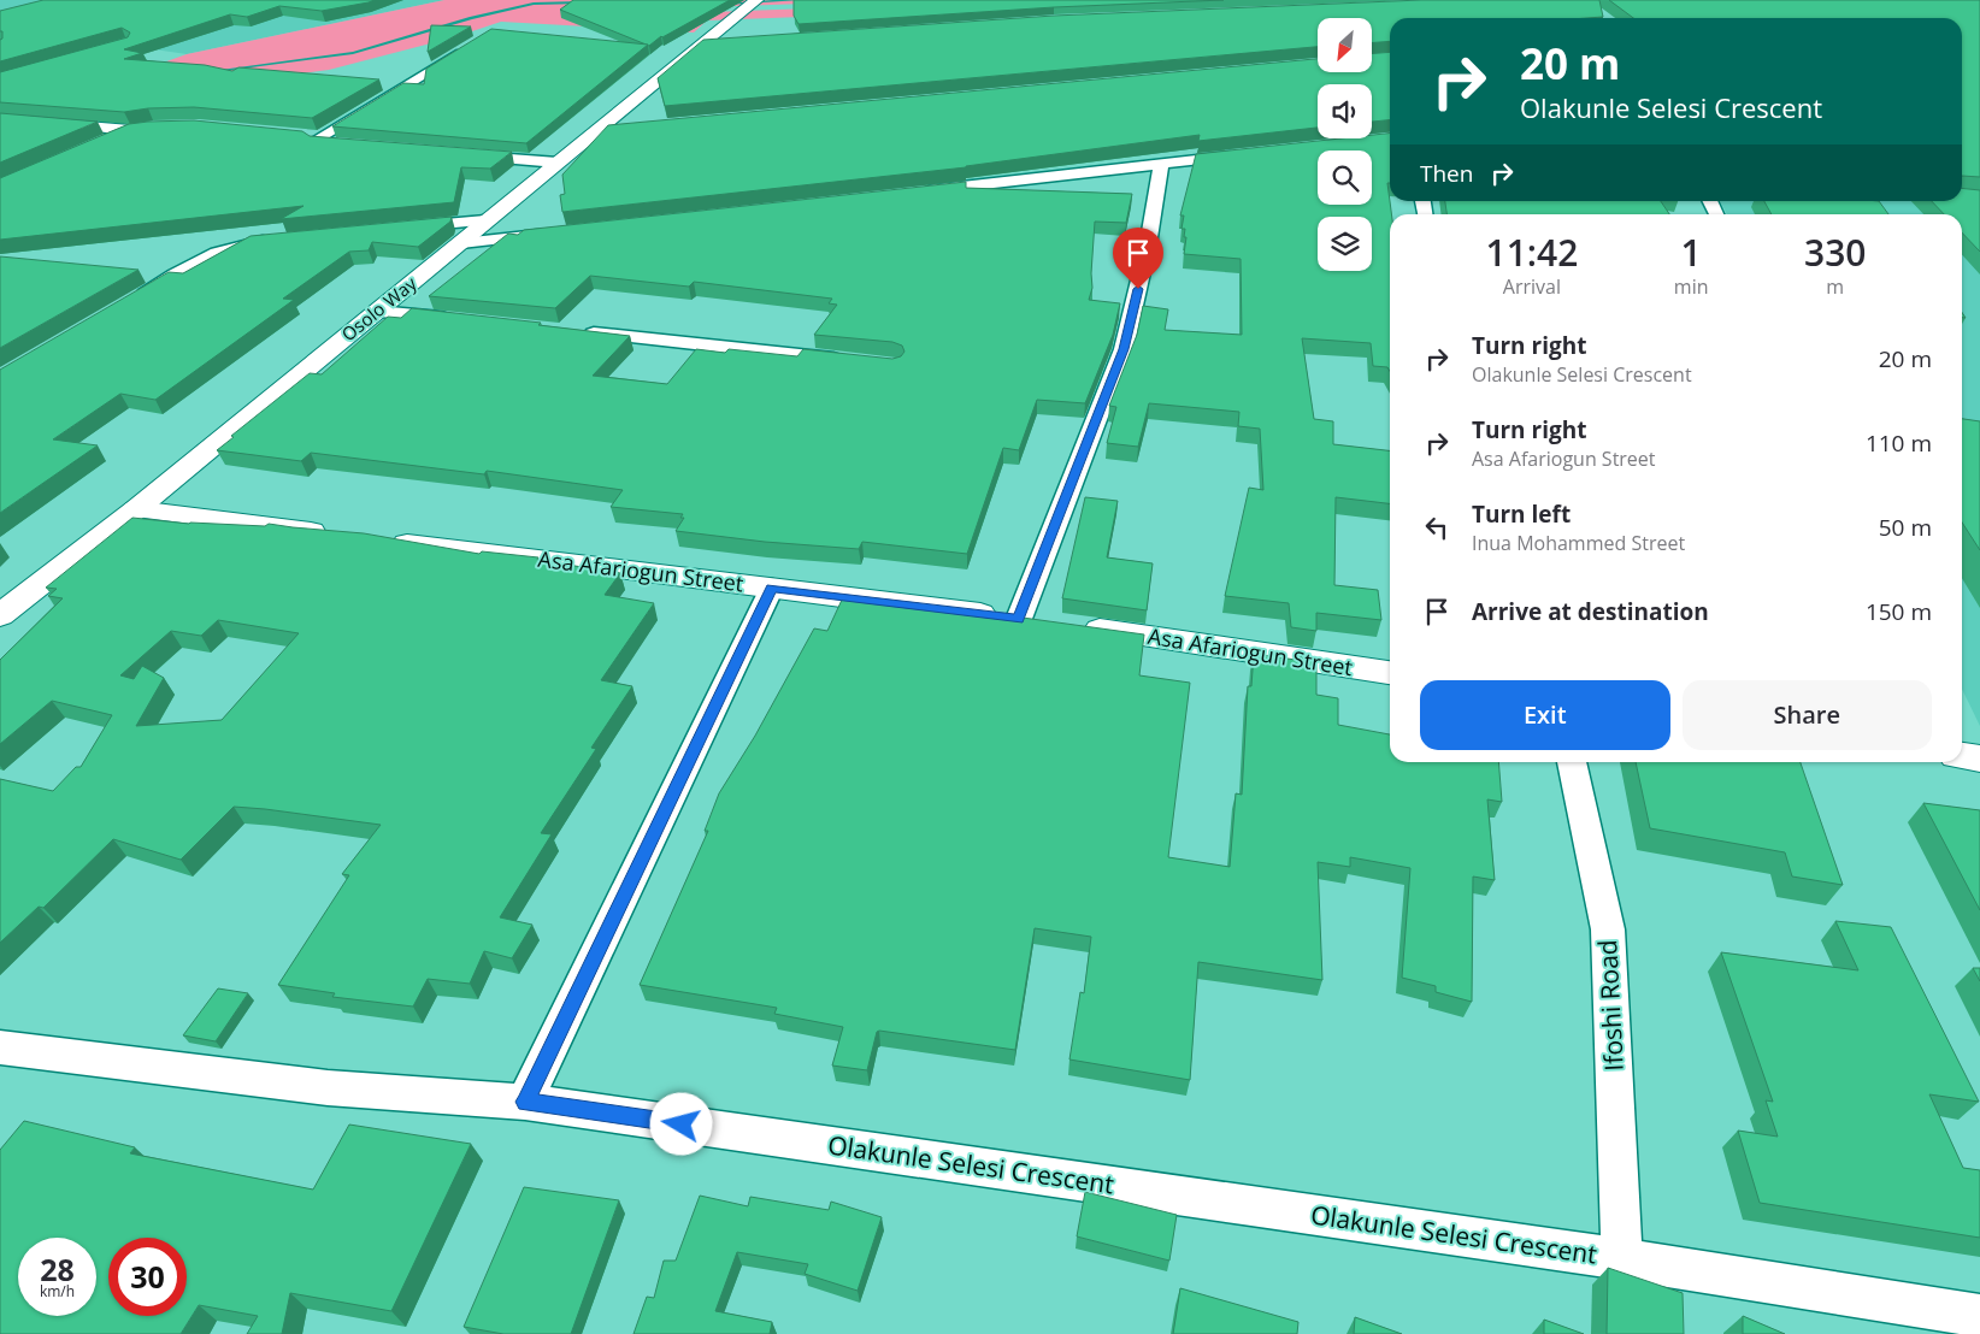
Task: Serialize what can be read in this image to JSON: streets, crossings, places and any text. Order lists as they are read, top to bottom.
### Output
{
  "streets": {
    "main road": ["Osolo Way", "Asa Afariogun Street"],
    "street": ["Ifoshi Road", "Olakunle Selesi Crescent"]
  },
  "crossings": [
    ["Ifoshi Road", "Olakunle Selesi Crescent"]
  ],
  "north": "bottom left",
  "page": {
    "turn": ["20 m", "Olakunle Selesi Crescent"],
    "then": "Then",
    "eta": [
      "11:42",
      "Arrival",
      "1",
      "min",
      "330",
      "m"
    ],
    "list": [
      {
        "name": "Turn right",
        "note": "Olakunle Selesi Crescent",
        "value": "20 m"
      },
      {
        "name": "Turn right",
        "note": "Asa Afariogun Street",
        "value": "110 m"
      },
      {
        "name": "Turn left",
        "note": "Inua Mohammed Street",
        "value": "50 m"
      },
      {
        "name": "Arrive at destination",
        "value": "150 m"
      }
    ],
    "buttons": ["Exit", "Share"],
    "speed": "28 km/h",
    "limit": "30"
  }
}
